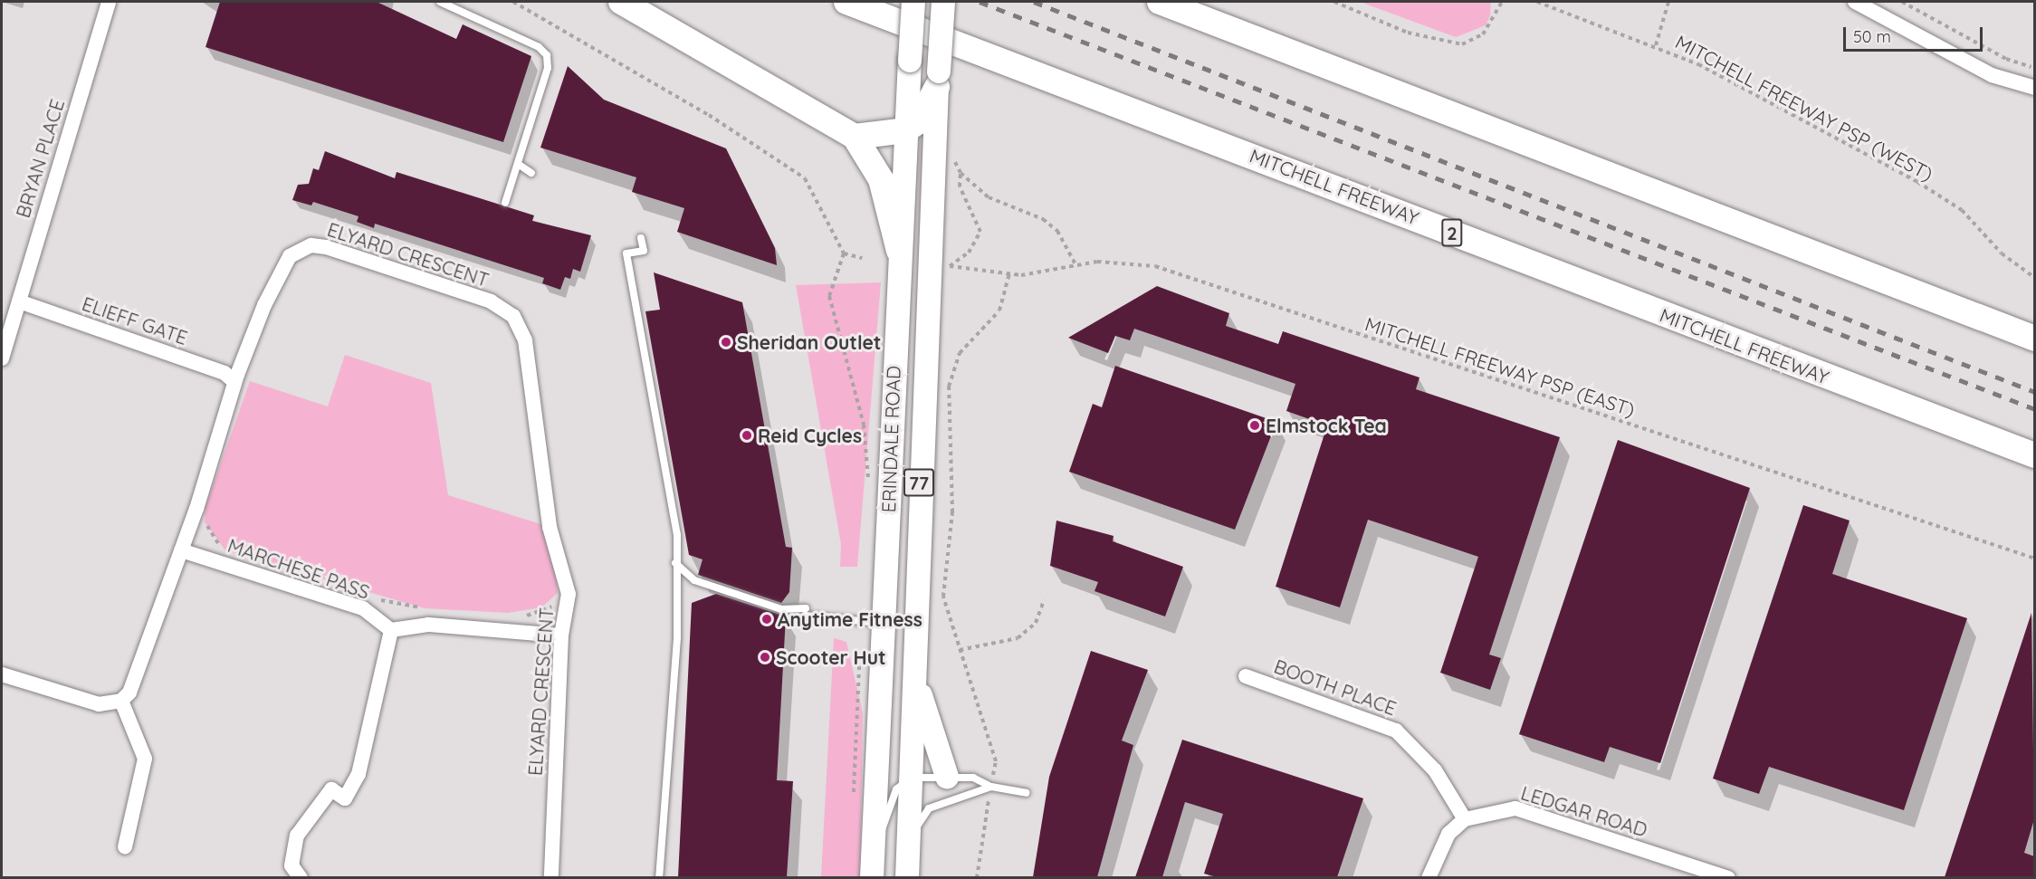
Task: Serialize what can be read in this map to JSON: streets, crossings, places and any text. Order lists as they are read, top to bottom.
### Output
{
  "streets": {
    "highway": ["MITCHELL FREEWAY", "2"],
    "main road": ["ERINDALE ROAD", "77"],
    "street": [
      "BRYAN PLACE",
      "ELYARD CRESCENT",
      "ELIEFF GATE",
      "MARCHESE PASS",
      "BOOTH PLACE",
      "LEDGAR ROAD"
    ],
    "path": ["MITCHELL FREEWAY PSP (WEST)", "MITCHELL FREEWAY PSP (EAST)"]
  },
  "crossings": [
    ["BRYAN PLACE", "ELIEFF GATE"],
    ["ELYARD CRESCENT", "ELIEFF GATE"],
    ["ELYARD CRESCENT", "MARCHESE PASS"],
    ["BOOTH PLACE", "LEDGAR ROAD"]
  ],
  "places": [
    "Sheridan Outlet",
    "Elmstock Tea",
    "Reid Cycles",
    "Anytime Fitness",
    "Scooter Hut"
  ],
  "scale_bar": "50 m"
}
